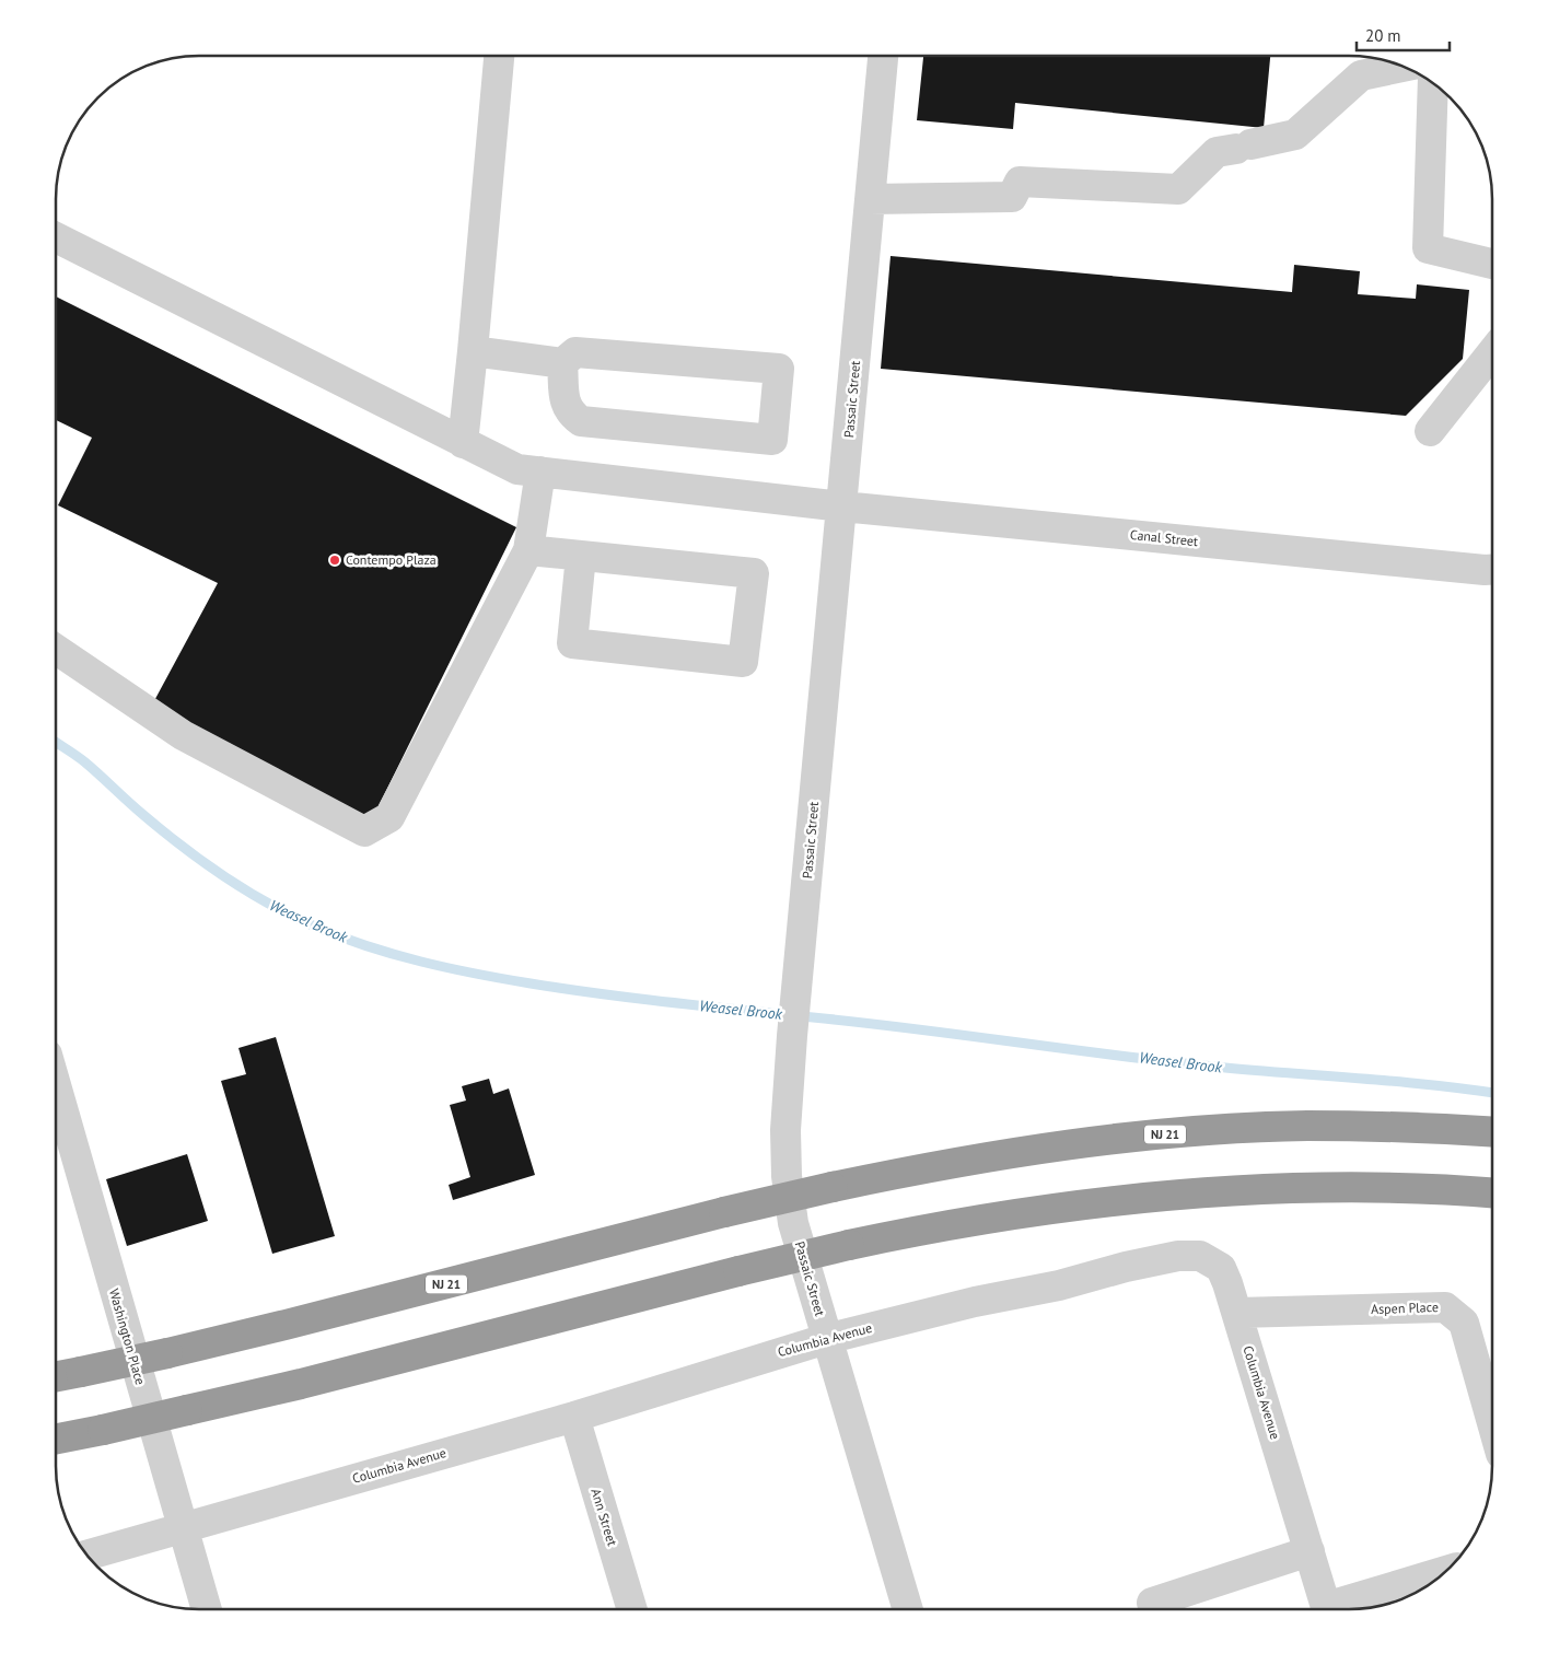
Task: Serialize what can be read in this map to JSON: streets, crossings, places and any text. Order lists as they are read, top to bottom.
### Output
{
  "streets": {
    "highway": ["NJ 21"],
    "street": [
      "Passaic Street",
      "Canal Street",
      "Aspen Place",
      "Washington Place",
      "Columbia Avenue",
      "Ann Street"
    ]
  },
  "crossings": [
    ["Passaic Street", "Canal Street"],
    ["Passaic Street", "Columbia Avenue"],
    ["Aspen Place", "Columbia Avenue"],
    ["Washington Place", "Columbia Avenue"],
    ["Columbia Avenue", "Ann Street"]
  ],
  "water": ["Weasel Brook"],
  "places": ["Contempo Plaza"],
  "scale_bar": "20 m"
}
